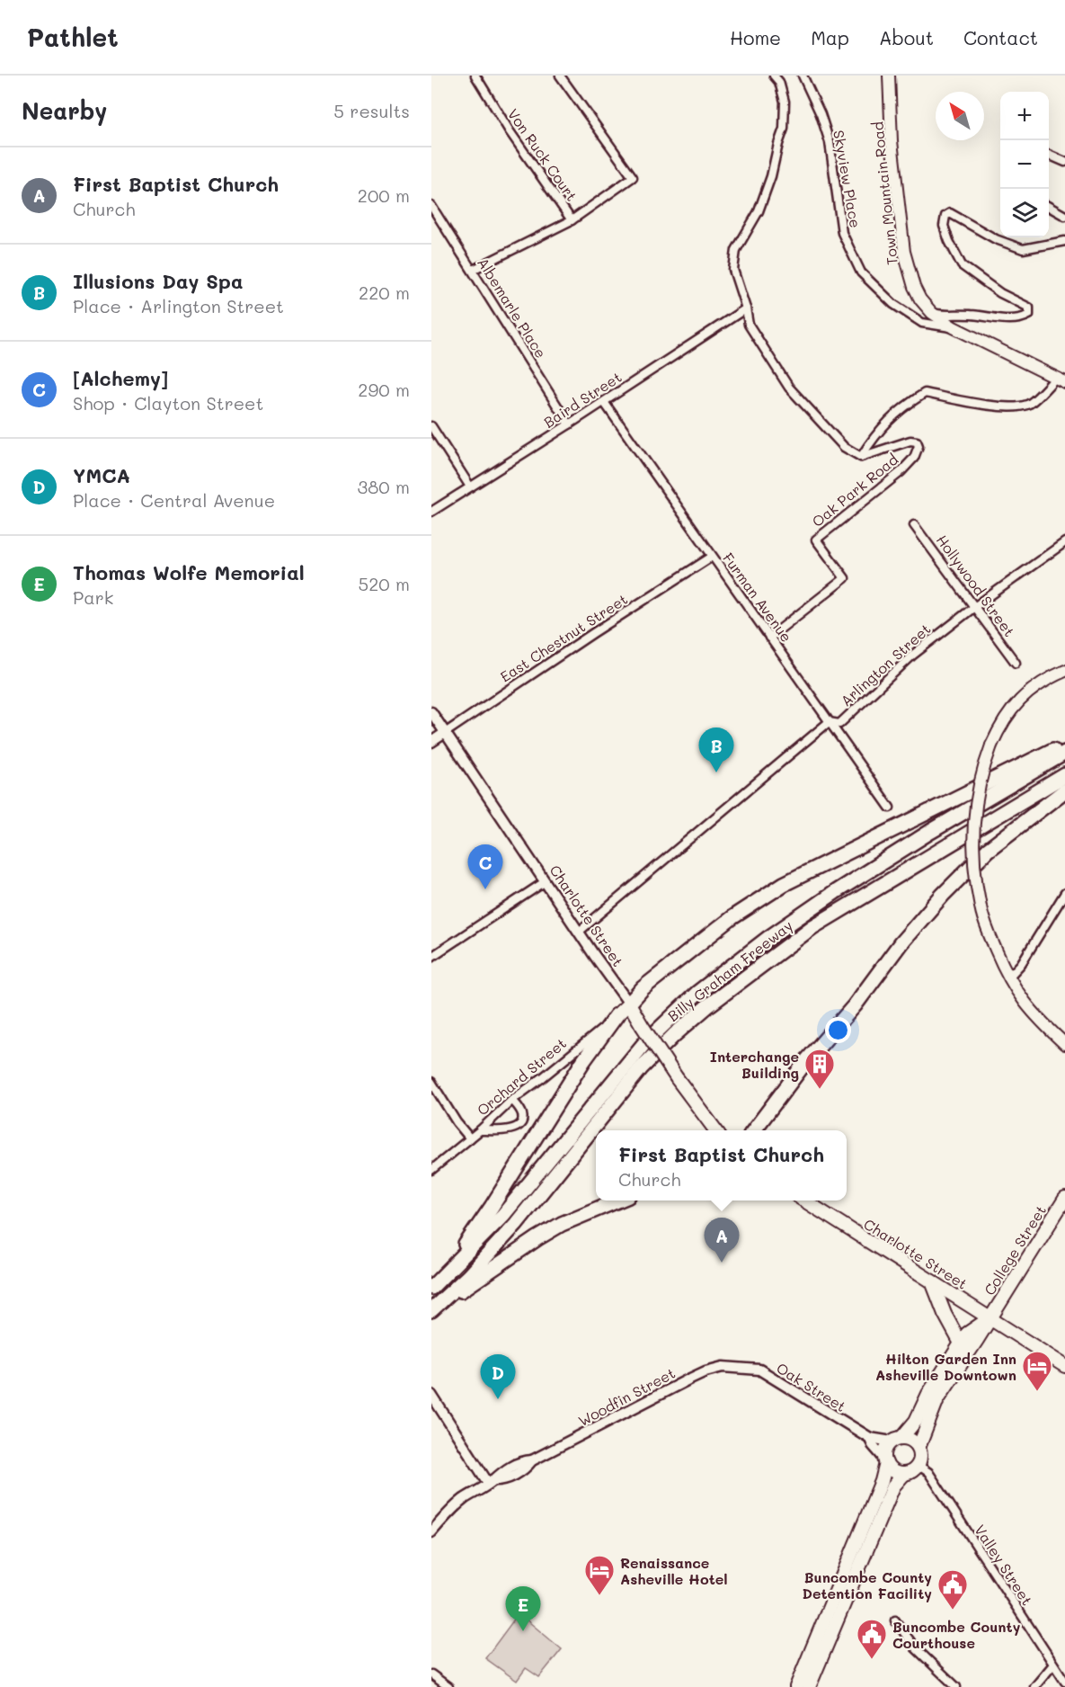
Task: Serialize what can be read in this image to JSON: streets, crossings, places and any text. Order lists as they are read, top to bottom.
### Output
{
  "streets": {
    "highway": ["Billy Graham Freeway"],
    "main road": [
      "Town Mountain Road",
      "Charlotte Street",
      "Orchard Street",
      "College Street"
    ],
    "street": [
      "Von Ruck Court",
      "Skyview Place",
      "Albemarle Place",
      "Baird Street",
      "Oak Park Road",
      "Hollywood Street",
      "Furman Avenue",
      "East Chestnut Street",
      "Arlington Street",
      "Oak Street",
      "Woodfin Street",
      "Valley Street"
    ]
  },
  "crossings": [
    ["Skyview Place", "Town Mountain Road"],
    ["Albemarle Place", "Baird Street"],
    ["Baird Street", "Oak Park Road"],
    ["Baird Street", "Furman Avenue"],
    ["Oak Park Road", "Furman Avenue"],
    ["Hollywood Street", "Arlington Street"],
    ["Furman Avenue", "East Chestnut Street"],
    ["Furman Avenue", "Arlington Street"],
    ["East Chestnut Street", "Charlotte Street"],
    ["Arlington Street", "Charlotte Street"],
    ["Charlotte Street", "Orchard Street"],
    ["Charlotte Street", "College Street"],
    ["College Street", "Oak Street"],
    ["College Street", "Valley Street"],
    ["Oak Street", "Woodfin Street"],
    ["Oak Street", "Valley Street"]
  ],
  "places": {
    "building": ["Interchange Building"],
    "hotel": ["Hilton Garden Inn Asheville Downtown", "Renaissance Asheville Hotel"],
    "public building": ["Buncombe County Detention Facility", "Buncombe County Courthouse"]
  },
  "north": "top left",
  "page": {
    "header": "Pathlet",
    "nav": [
      "Home",
      "Map",
      "About",
      "Contact"
    ],
    "heading": ["Nearby", "5 results"],
    "map_buttons": ["+", "−"],
    "list": [
      {
        "mark": "A",
        "name": "First Baptist Church",
        "note": "Church",
        "value": "200 m"
      },
      {
        "mark": "B",
        "name": "Illusions Day Spa",
        "note": "Place · Arlington Street",
        "value": "220 m"
      },
      {
        "mark": "C",
        "name": "[Alchemy]",
        "note": "Shop · Clayton Street",
        "value": "290 m"
      },
      {
        "mark": "D",
        "name": "YMCA",
        "note": "Place · Central Avenue",
        "value": "380 m"
      },
      {
        "mark": "E",
        "name": "Thomas Wolfe Memorial",
        "note": "Park",
        "value": "520 m"
      }
    ],
    "pins": [
      "B",
      "C",
      "A",
      "D",
      "E"
    ],
    "popup": ["First Baptist Church", "Church"]
  }
}
